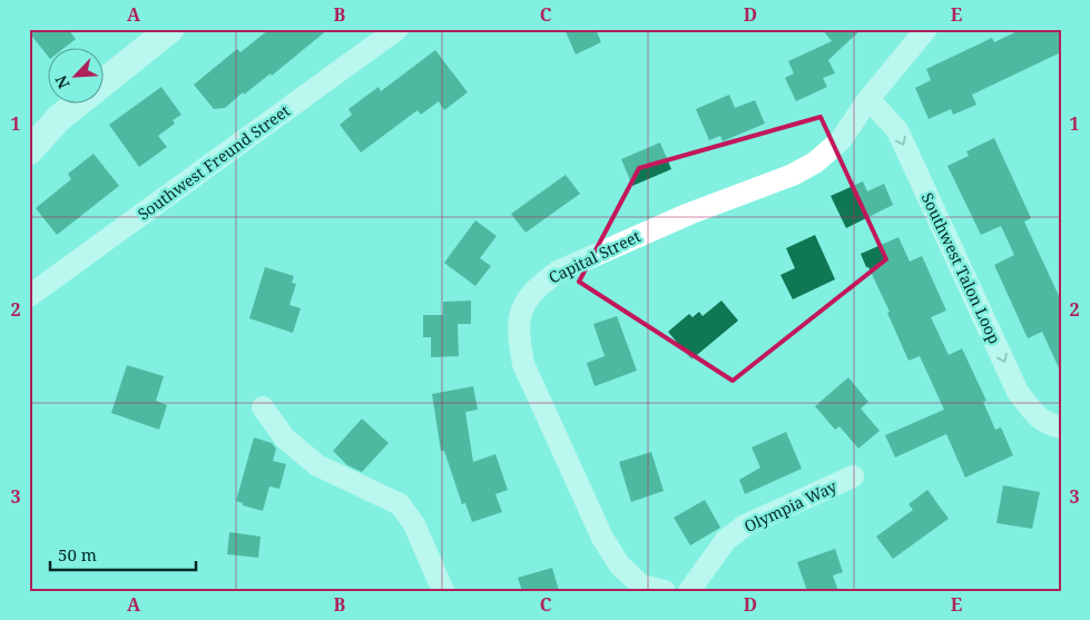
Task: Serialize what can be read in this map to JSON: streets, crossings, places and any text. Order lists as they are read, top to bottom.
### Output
{
  "streets": {
    "street": [
      "Southwest Freund Street",
      "Capital Street",
      "Southwest Talon Loop",
      "Olympia Way"
    ]
  },
  "crossings": [
    ["Capital Street", "Southwest Talon Loop"]
  ],
  "one_way": ["Southwest Talon Loop"],
  "scale_bar": "50 m",
  "north": "bottom left",
  "grid": {
    "columns": [
      "A",
      "B",
      "C",
      "D",
      "E"
    ],
    "rows": ["1", "2", "3"]
  }
}
